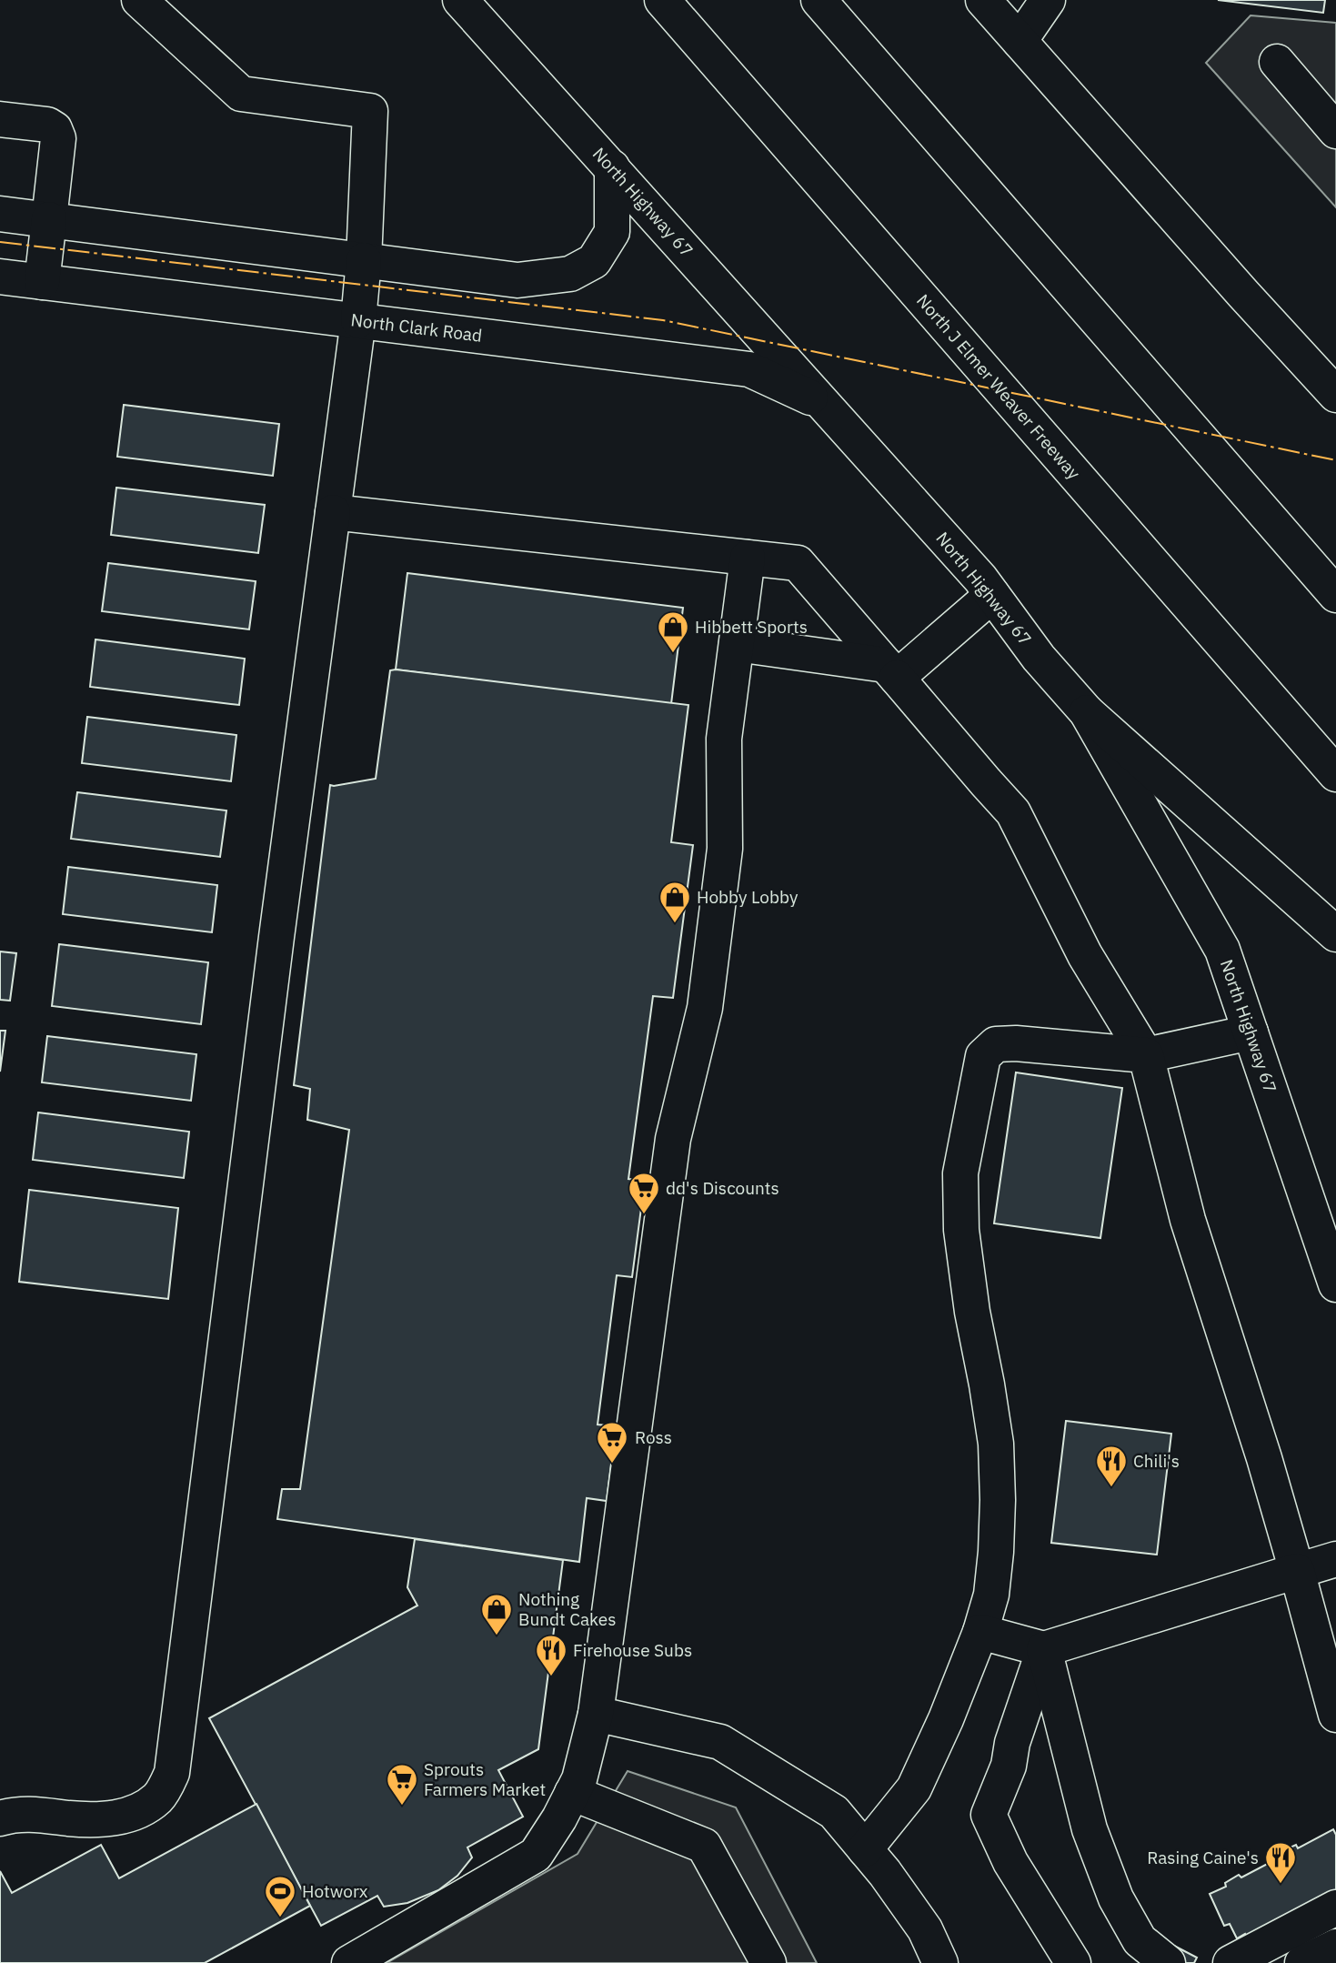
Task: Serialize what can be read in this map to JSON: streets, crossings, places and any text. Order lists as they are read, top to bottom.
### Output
{
  "streets": {
    "main road": ["North Highway 67", "North Clark Road", "North J Elmer Weaver Freeway"]
  },
  "crossings": [
    ["North Highway 67", "North Clark Road"]
  ],
  "places": {
    "shop": ["Hibbett Sports", "Hobby Lobby", "Nothing Bundt Cakes"],
    "supermarket": ["dd's Discounts", "Ross", "Sprouts Farmers Market"],
    "restaurant": ["Chili's", "Firehouse Subs", "Rasing Caine's"],
    "sports": ["Hotworx"]
  }
}
